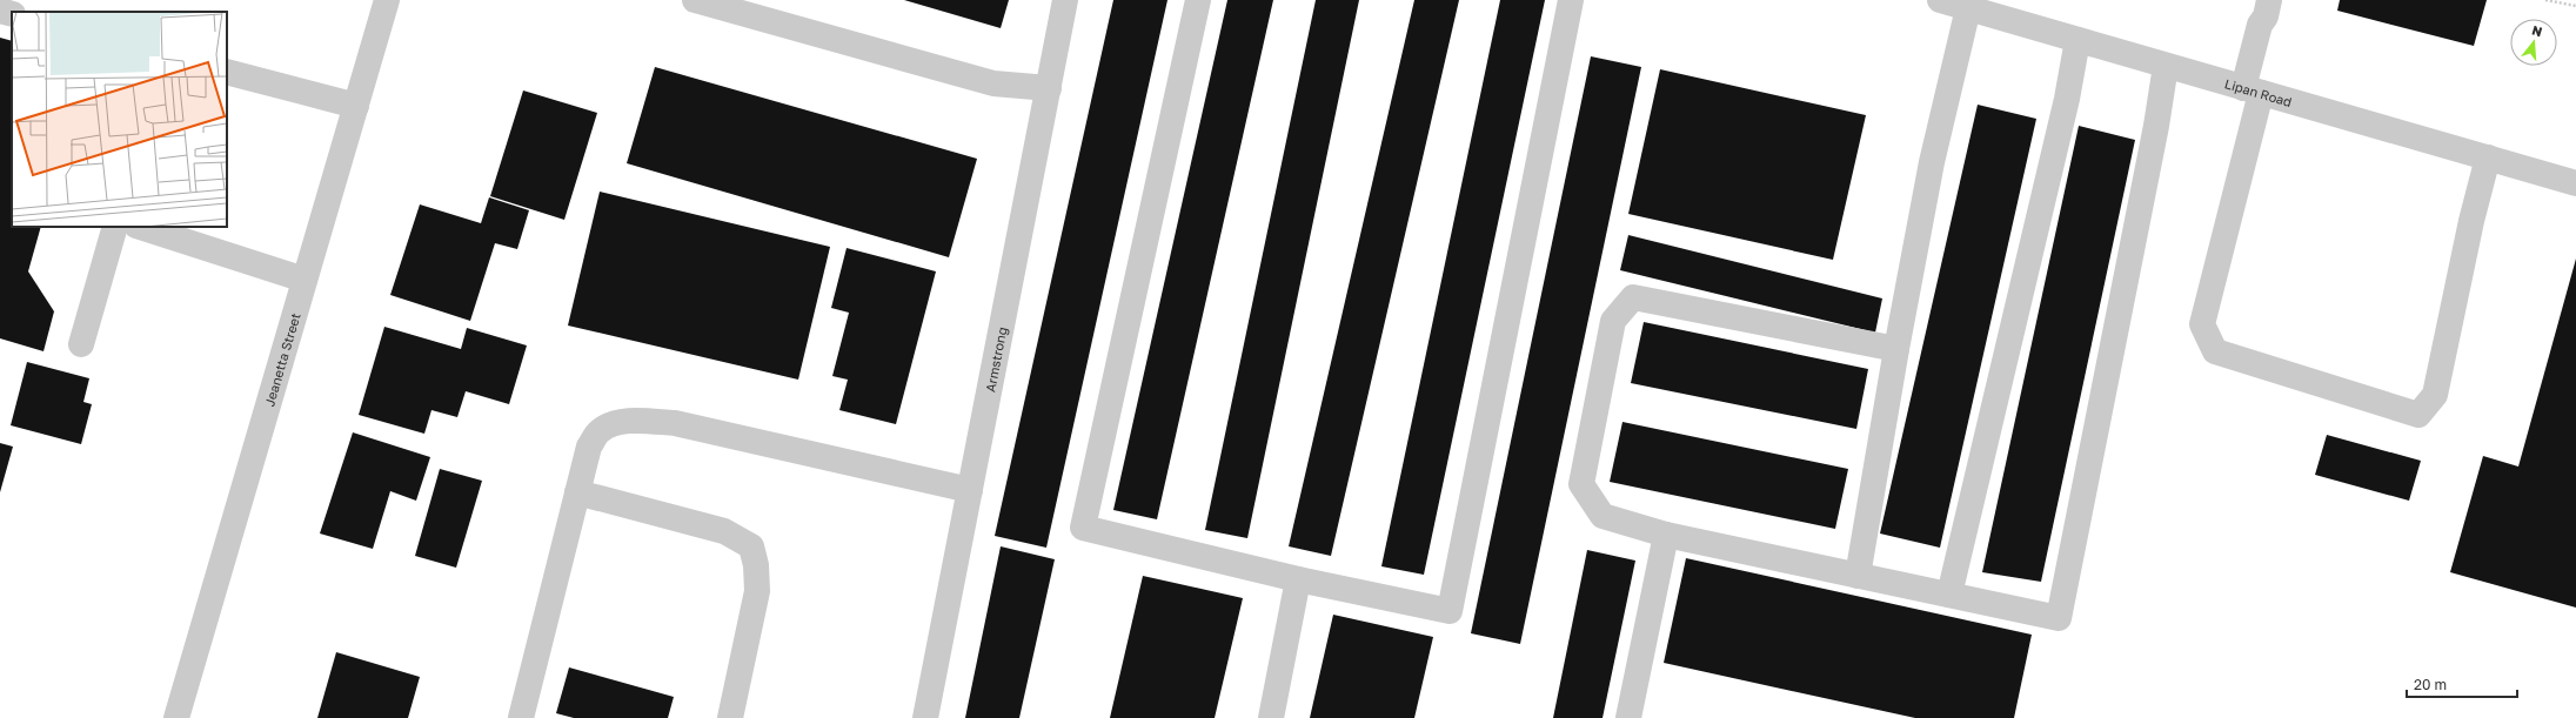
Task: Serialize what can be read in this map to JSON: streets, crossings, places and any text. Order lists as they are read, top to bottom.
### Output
{
  "streets": {
    "street": ["Lipan Road", "Jeanetta Street", "Armstrong"]
  },
  "scale_bar": "20 m",
  "north": "top"
}
